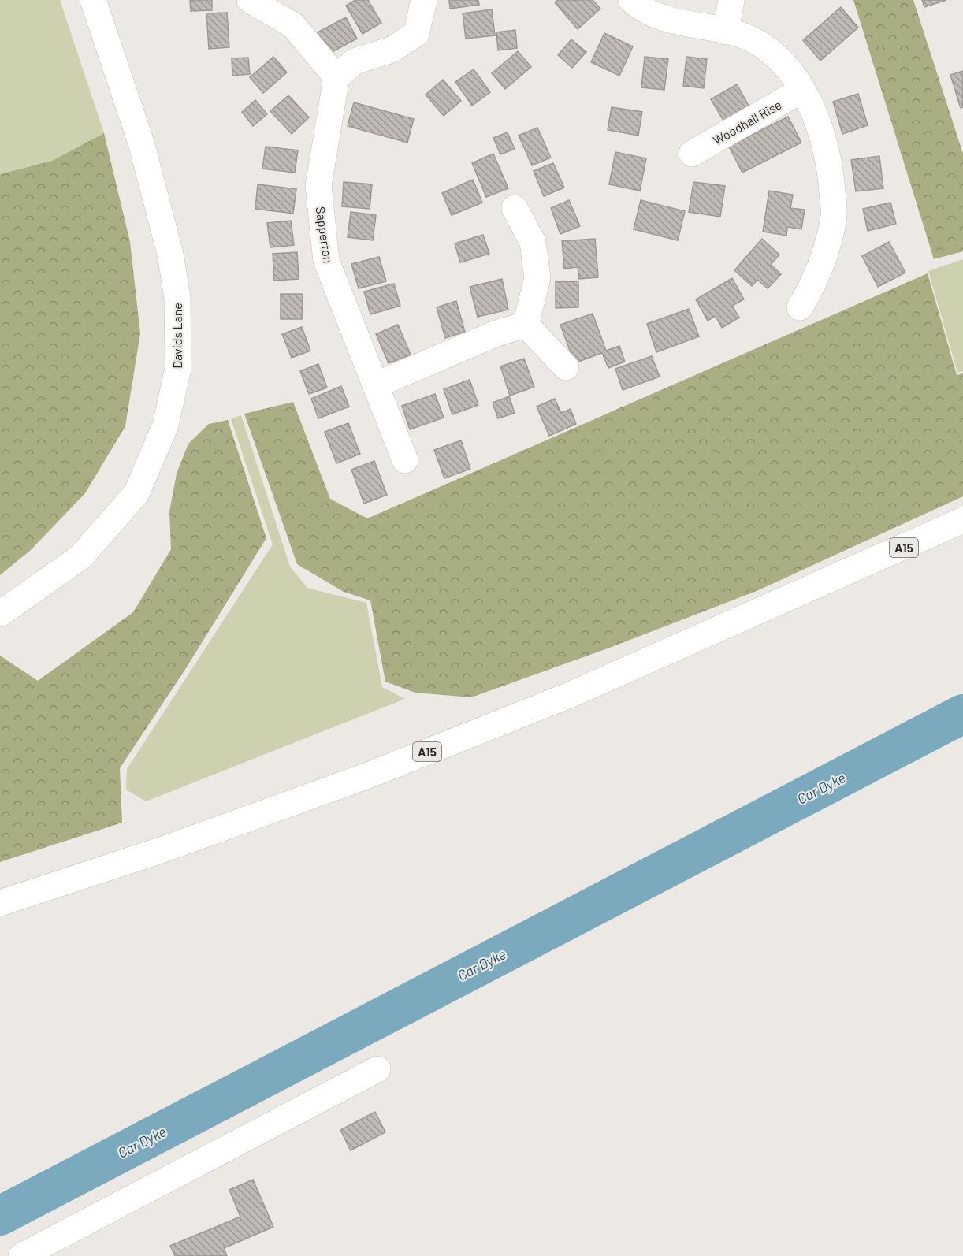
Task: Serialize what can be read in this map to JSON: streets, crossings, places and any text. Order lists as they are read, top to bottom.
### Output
{
  "streets": {
    "main road": [
      "Woodhall Rise",
      "Sapperton",
      "Davids Lane",
      "A15"
    ]
  },
  "water": ["Car Dyke"]
}
